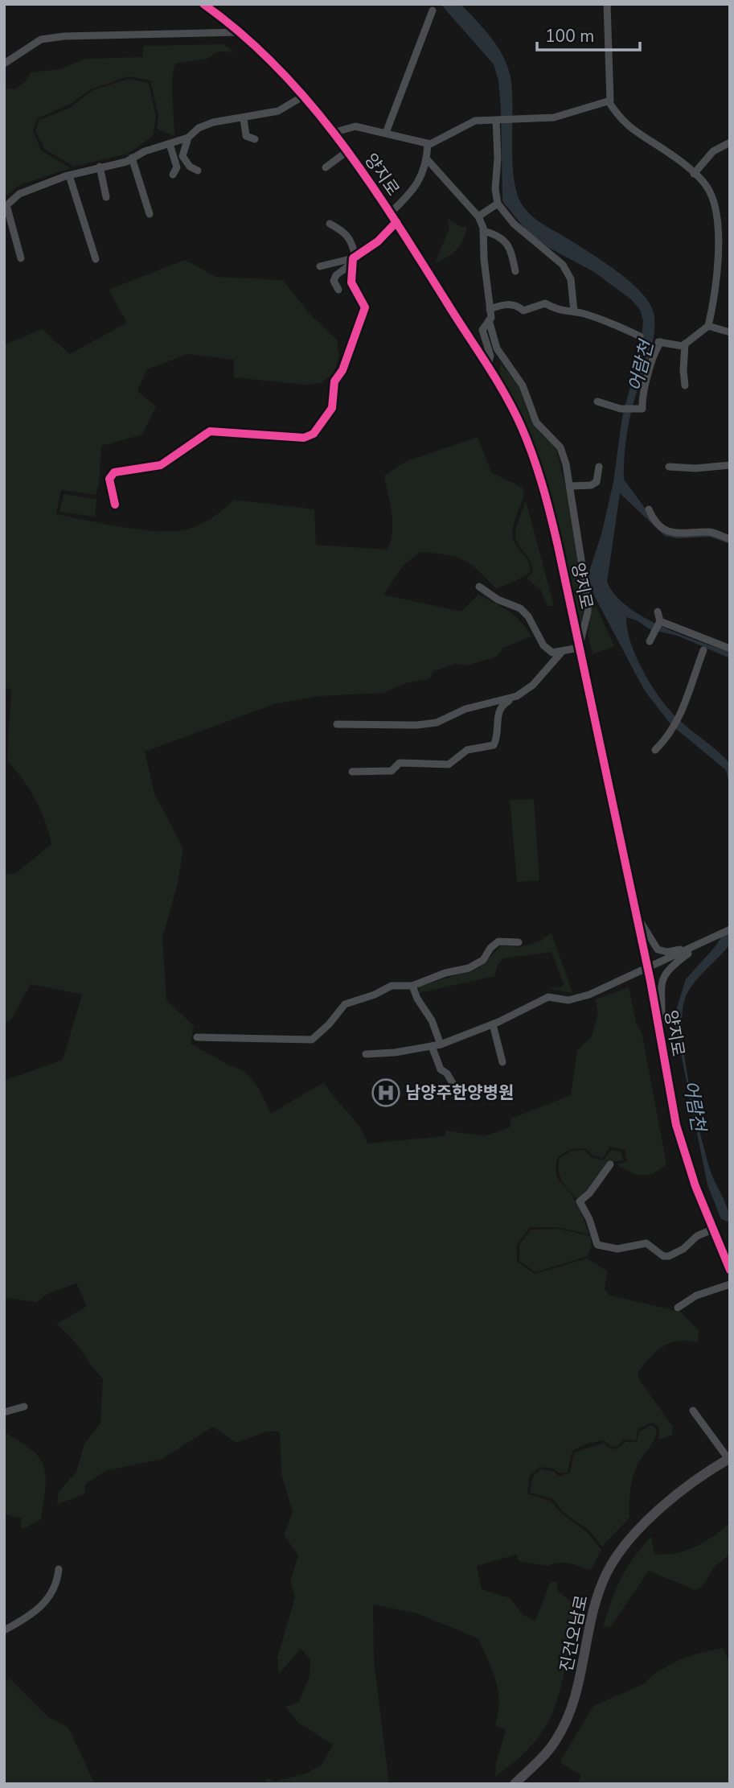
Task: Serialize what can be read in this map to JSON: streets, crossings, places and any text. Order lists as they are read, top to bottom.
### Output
{
  "streets": {
    "street": ["양지로", "진건오남로"]
  },
  "water": ["어람천"],
  "places": {
    "hospital": ["남양주한양병원"]
  },
  "scale_bar": "100 m"
}
